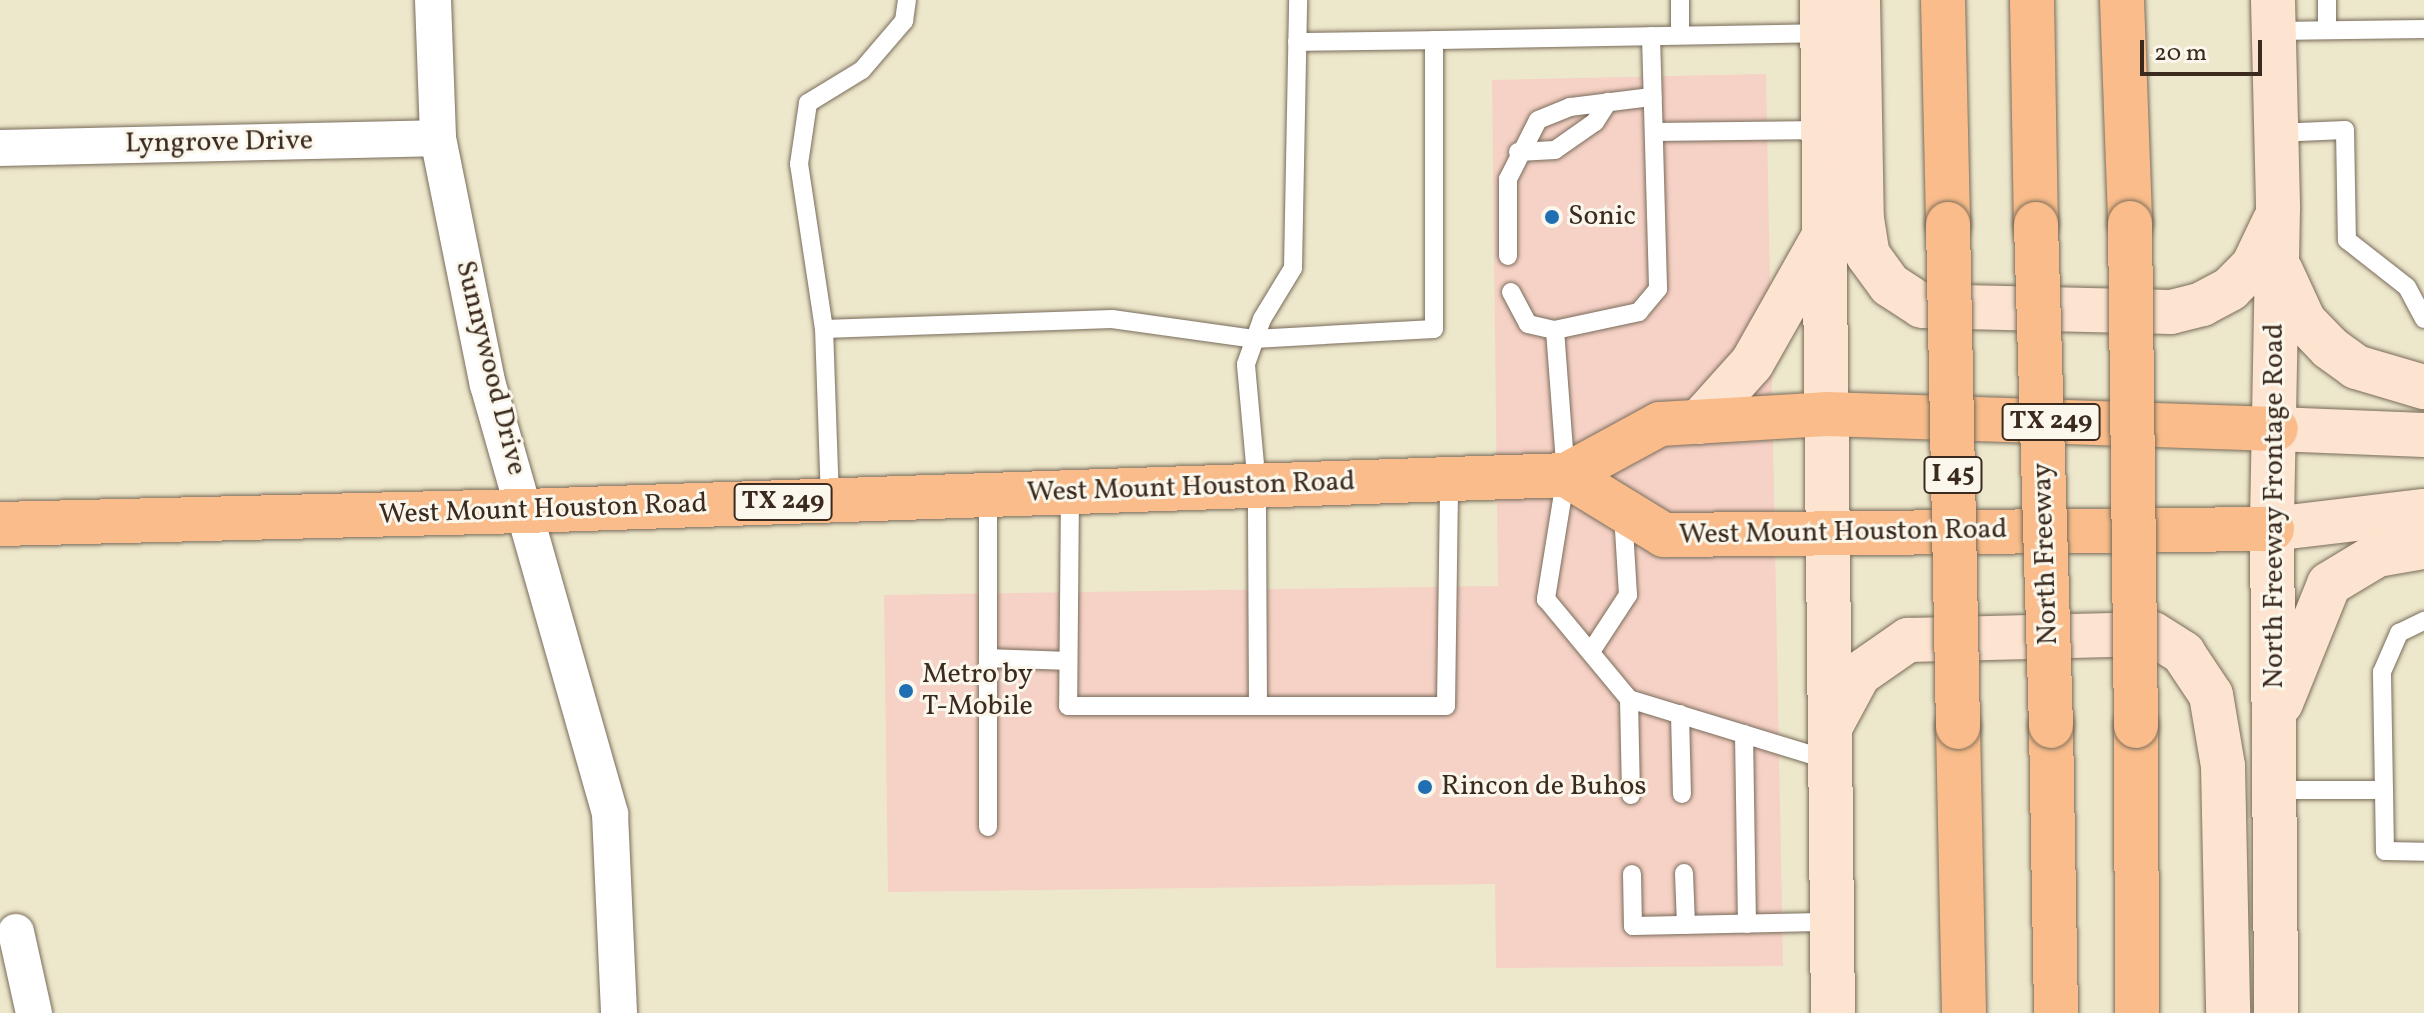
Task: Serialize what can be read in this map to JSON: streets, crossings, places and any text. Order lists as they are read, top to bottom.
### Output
{
  "streets": {
    "main road": [
      "TX 249",
      "I 45",
      "West Mount Houston Road",
      "North Freeway Frontage Road",
      "North Freeway"
    ],
    "street": ["Lyngrove Drive", "Sunnywood Drive"]
  },
  "crossings": [
    ["Lyngrove Drive", "Sunnywood Drive"],
    ["Sunnywood Drive", "West Mount Houston Road"],
    ["West Mount Houston Road", "North Freeway Frontage Road"]
  ],
  "places": ["Sonic", "Metro by T-Mobile", "Rincon de Buhos"],
  "scale_bar": "20 m"
}
